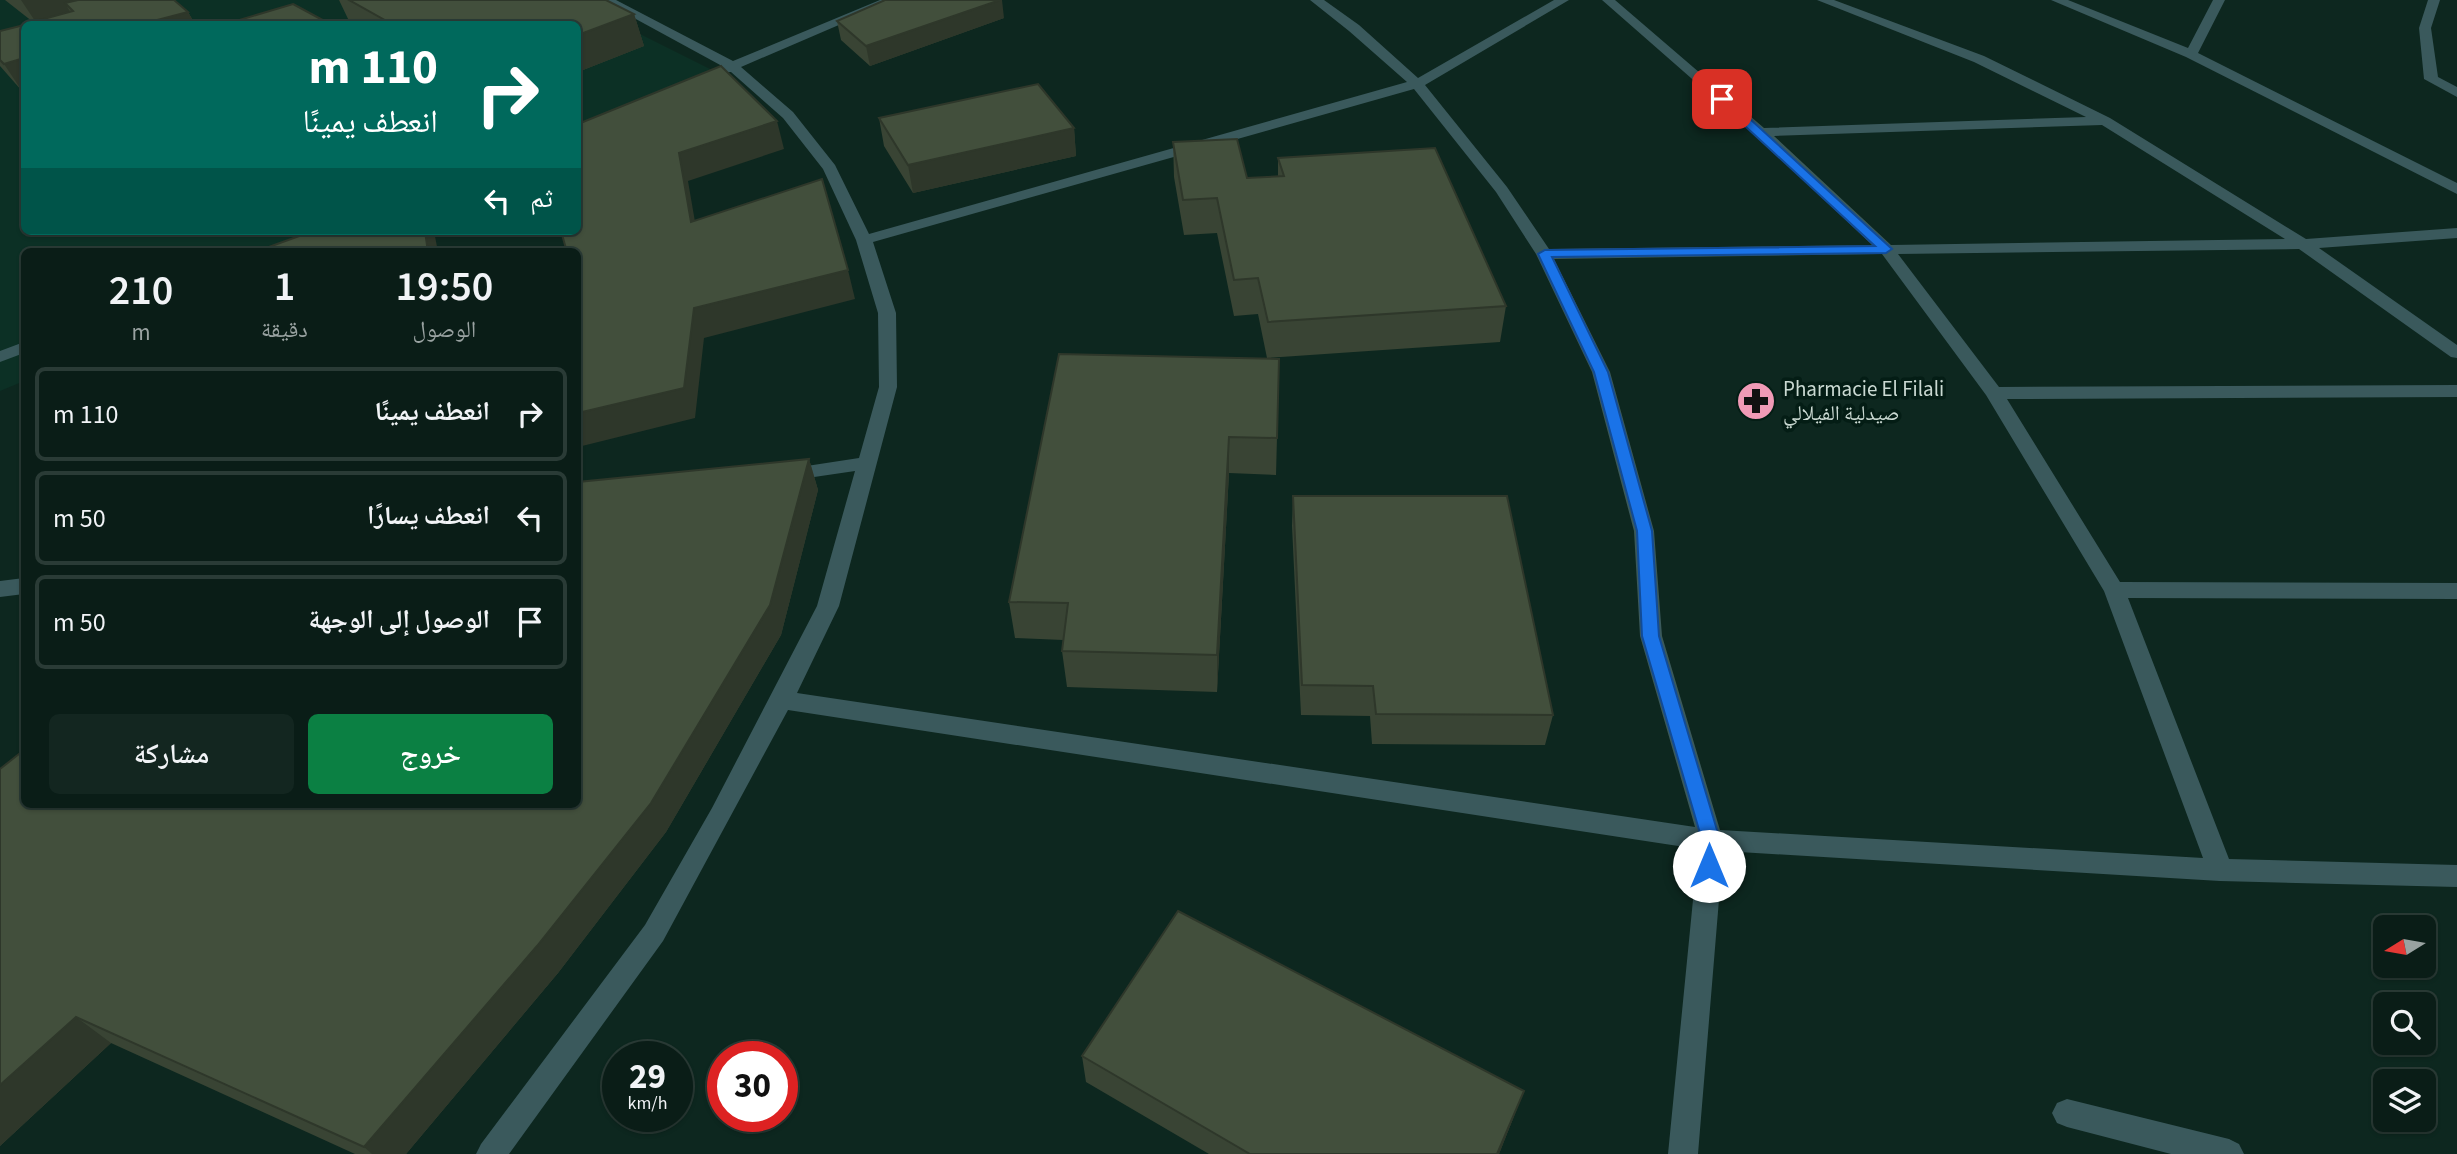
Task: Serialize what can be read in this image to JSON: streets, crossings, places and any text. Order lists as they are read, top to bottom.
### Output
{
  "places": {
    "pharmacy": ["Pharmacie El Filali صيدلية الفيلالي"]
  },
  "north": "left",
  "page": {
    "turn": ["110 m", "انعطف يمينًا"],
    "then": "ثم",
    "eta": [
      "19:50",
      "الوصول",
      "1",
      "دقيقة",
      "210",
      "m"
    ],
    "list": [
      {
        "name": "انعطف يمينًا",
        "value": "110 m"
      },
      {
        "name": "انعطف يسارًا",
        "value": "50 m"
      },
      {
        "name": "الوصول إلى الوجهة",
        "value": "50 m"
      }
    ],
    "buttons": ["خروج", "مشاركة"],
    "speed": "29 km/h",
    "limit": "30"
  }
}
